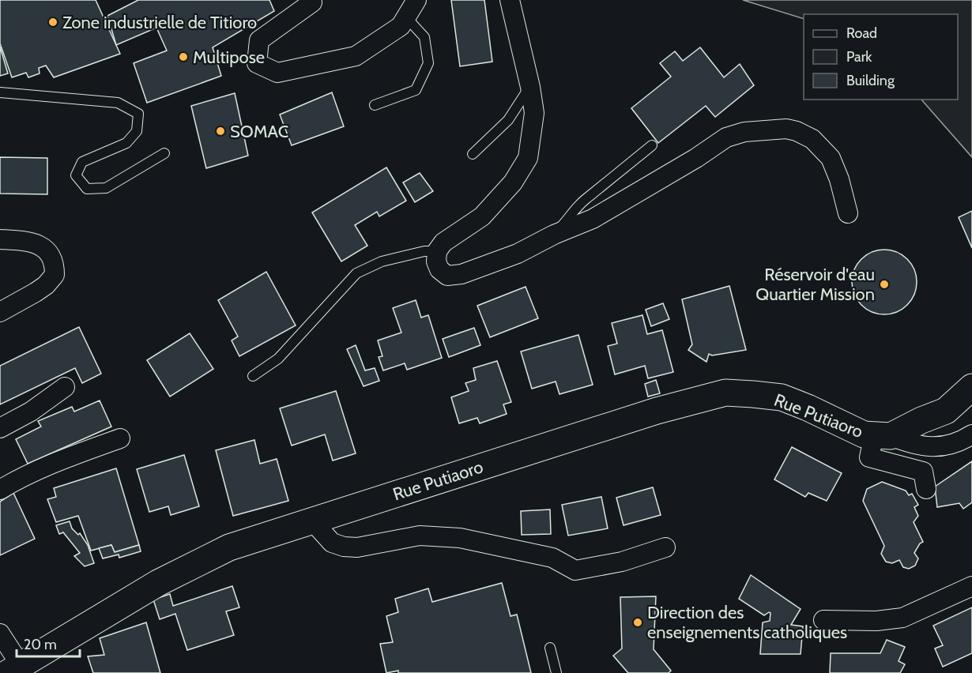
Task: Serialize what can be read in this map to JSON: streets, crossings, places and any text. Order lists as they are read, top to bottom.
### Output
{
  "streets": {
    "main road": ["Rue Putiaoro"]
  },
  "places": [
    "Zone industrielle de Titioro",
    "Multipose",
    "SOMAC",
    "Réservoir d'eau Quartier Mission",
    "Direction des enseignements catholiques"
  ],
  "legend": ["Road", "Park", "Building"],
  "scale_bar": "20 m"
}
